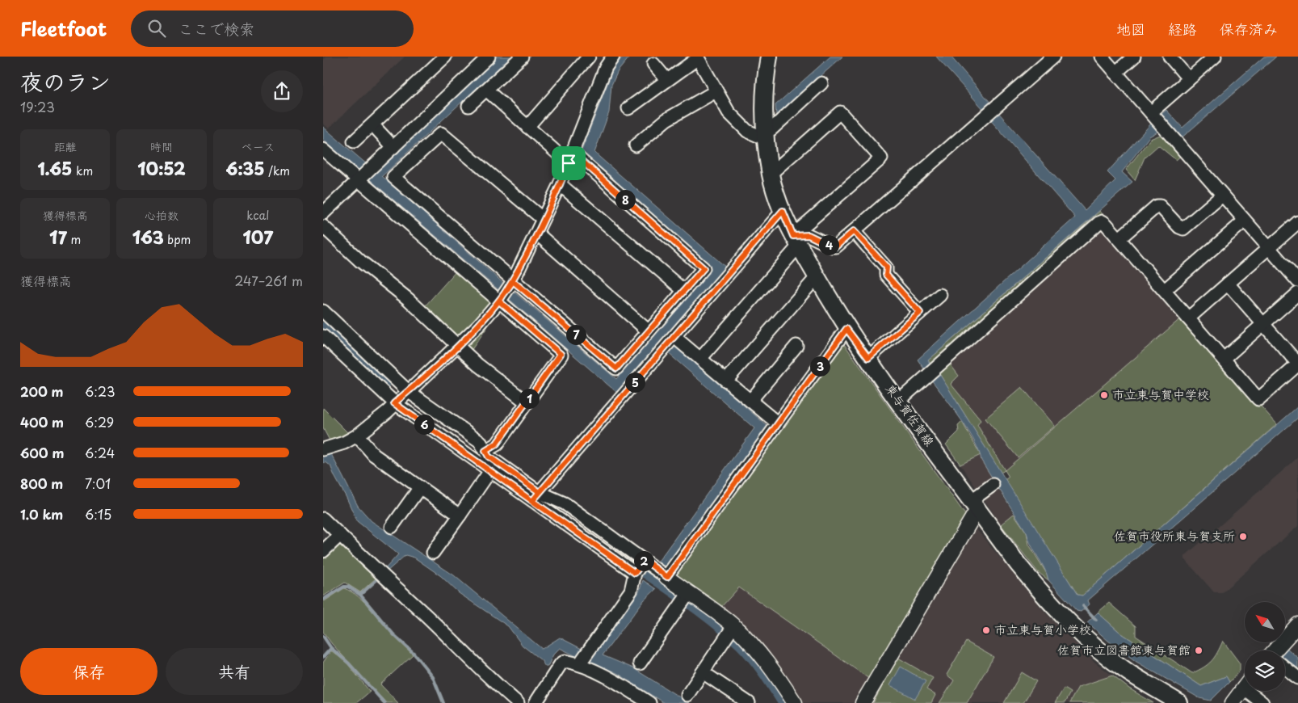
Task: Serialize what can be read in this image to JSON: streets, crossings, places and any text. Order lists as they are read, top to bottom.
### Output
{
  "streets": {
    "main road": ["東与賀佐賀線"]
  },
  "places": [
    "市立東与賀中学校",
    "佐賀市役所東与賀支所",
    "市立東与賀小学校",
    "佐賀市立図書館東与賀館"
  ],
  "north": "top left",
  "page": {
    "header": "Fleetfoot",
    "search": "ここで検索",
    "nav": ["地図", "経路", "保存済み"],
    "heading": ["夜のラン", "19:23"],
    "stats": [
      ["距離", "1.65 km"],
      ["時間", "10:52"],
      ["ペース", "6:35 /km"],
      ["獲得標高", "17 m"],
      ["心拍数", "163 bpm"],
      ["kcal", "107"]
    ],
    "pins": [
      "8",
      "4",
      "7",
      "3",
      "5",
      "1",
      "6",
      "2"
    ],
    "chart": ["獲得標高", "247–261 m"],
    "list": [
      {
        "name": "200 m",
        "note": "6:23"
      },
      {
        "name": "400 m",
        "note": "6:29"
      },
      {
        "name": "600 m",
        "note": "6:24"
      },
      {
        "name": "800 m",
        "note": "7:01"
      },
      {
        "name": "1.0 km",
        "note": "6:15"
      }
    ],
    "buttons": ["保存", "共有"]
  }
}
